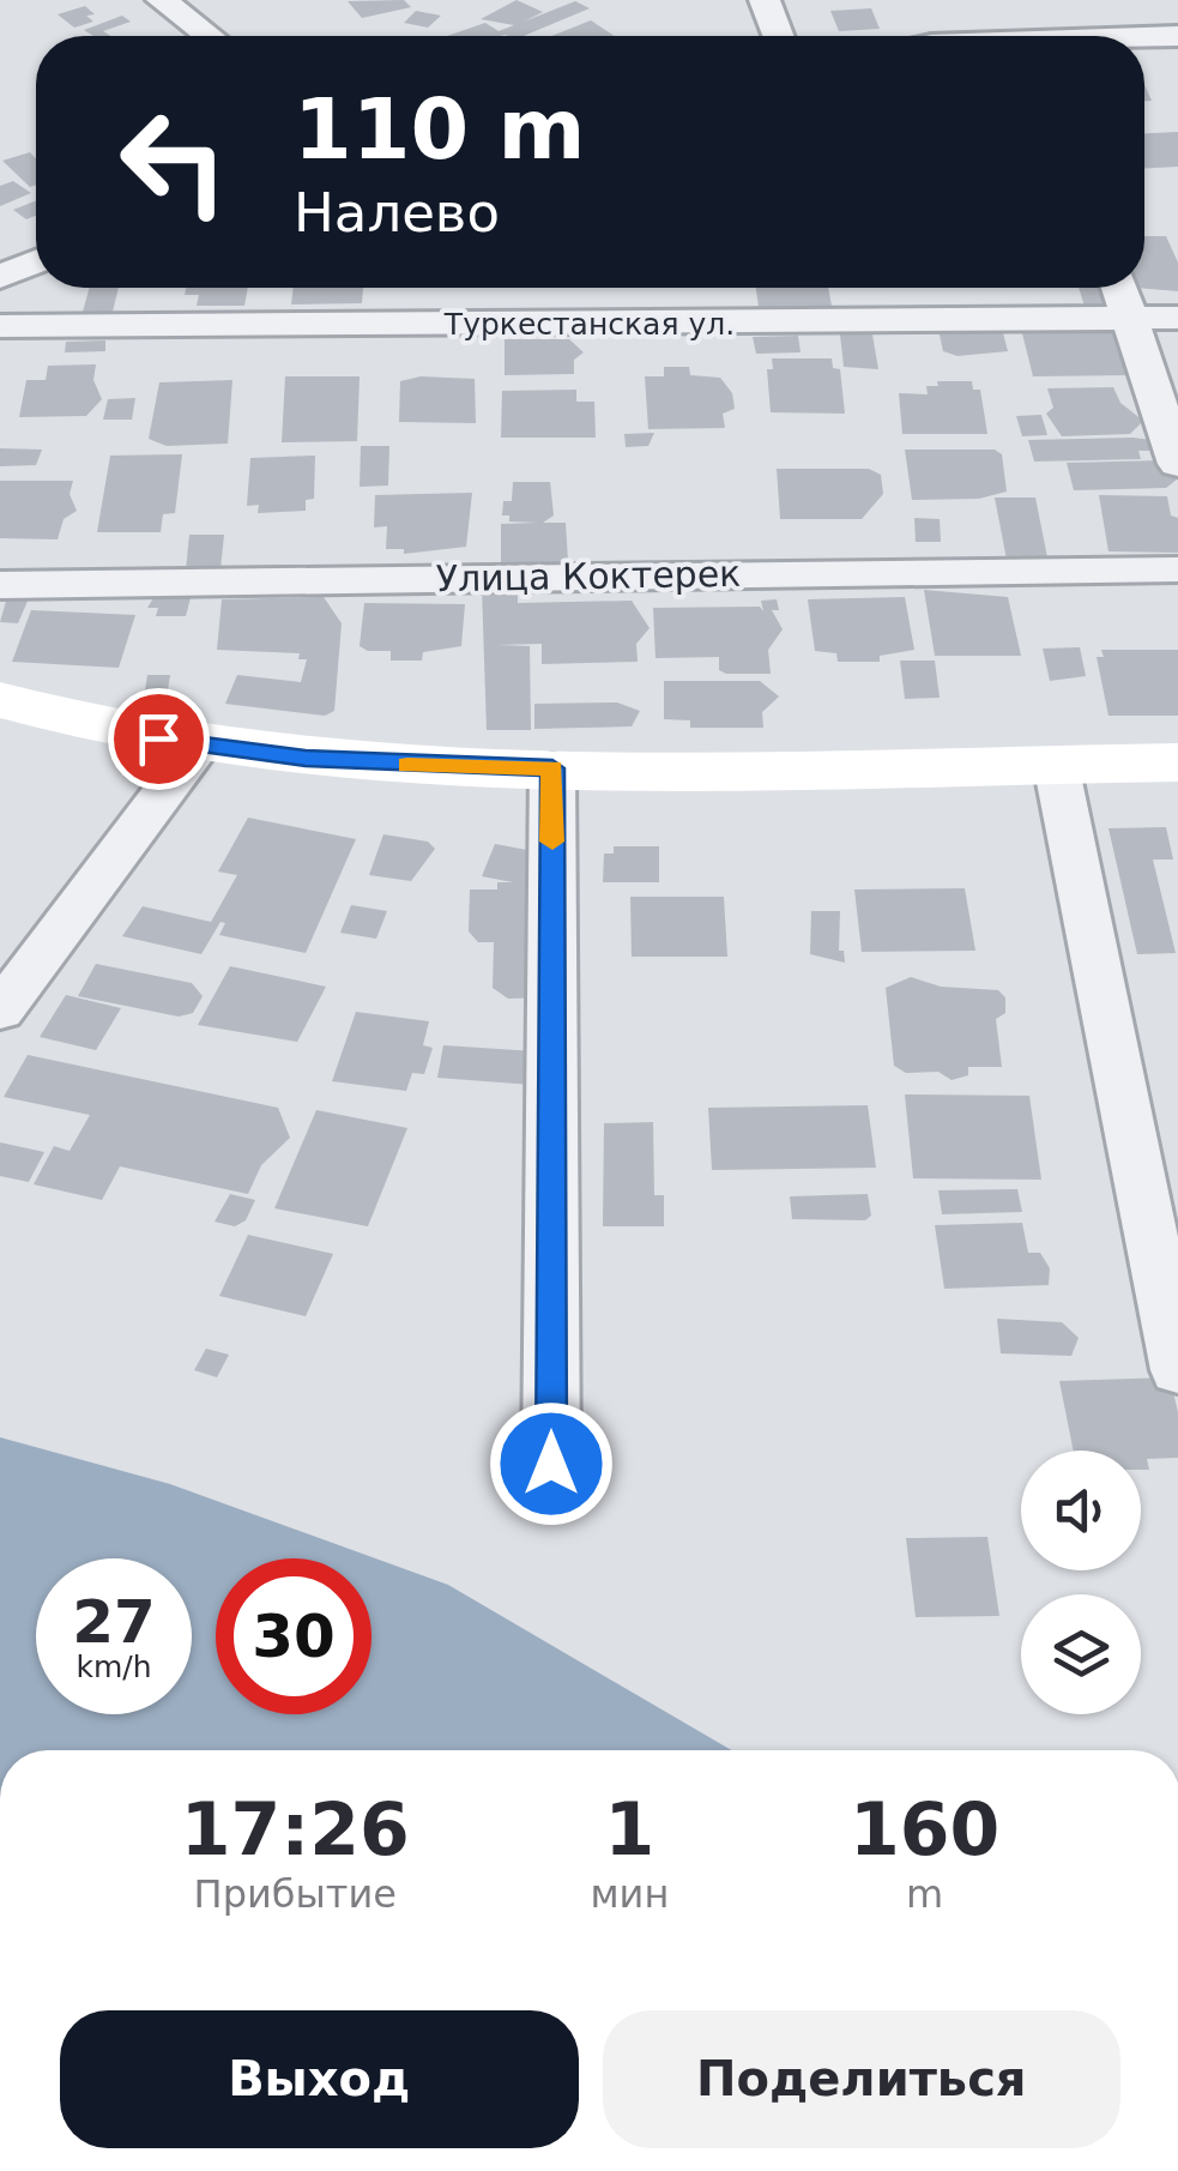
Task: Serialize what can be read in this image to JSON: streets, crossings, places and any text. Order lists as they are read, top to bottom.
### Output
{
  "streets": {
    "street": ["Туркестанская ул.", "Улица Коктерек"]
  },
  "page": {
    "turn": ["110 m", "Налево"],
    "speed": "27 km/h",
    "limit": "30",
    "eta": [
      "17:26",
      "Прибытие",
      "1",
      "мин",
      "160",
      "m"
    ],
    "buttons": ["Выход", "Поделиться"]
  }
}
